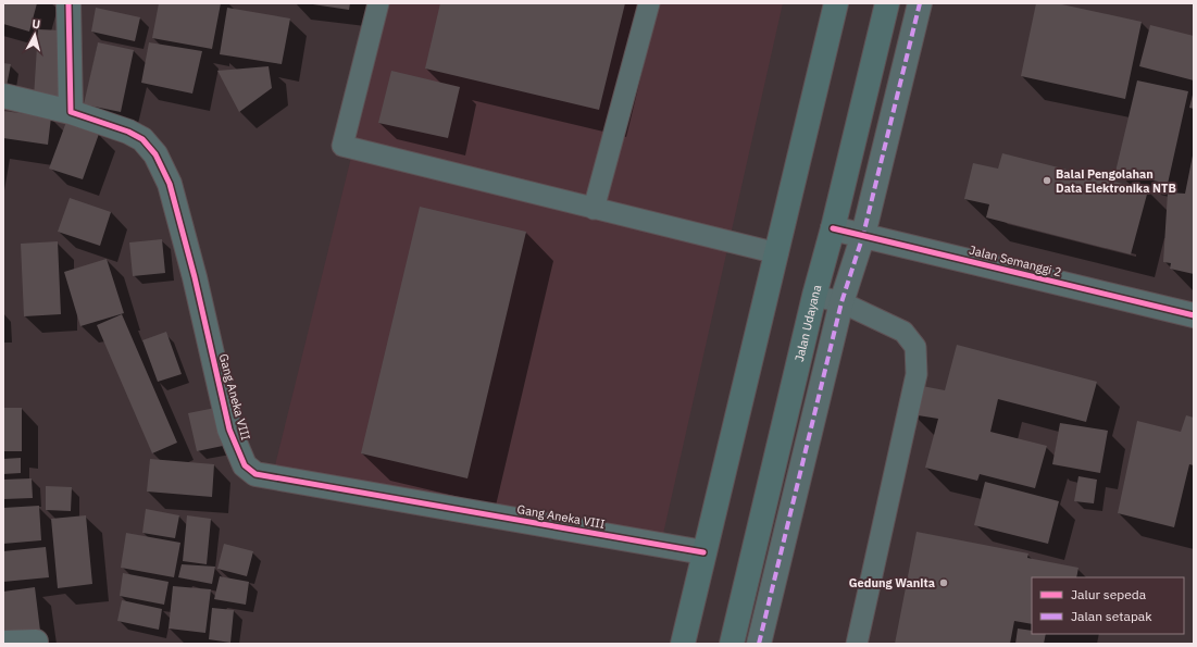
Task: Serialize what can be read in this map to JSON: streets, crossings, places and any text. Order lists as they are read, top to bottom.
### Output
{
  "streets": {
    "main road": ["Jalan Udayana"],
    "street": ["Jalan Semanggi 2", "Gang Aneka VIII"]
  },
  "crossings": [
    ["Jalan Semanggi 2", "Jalan Udayana"]
  ],
  "places": ["Balai Pengolahan Data Elektronika NTB", "Gedung Wanita"],
  "legend": ["Jalur sepeda", "Jalan setapak"],
  "north": "top"
}
